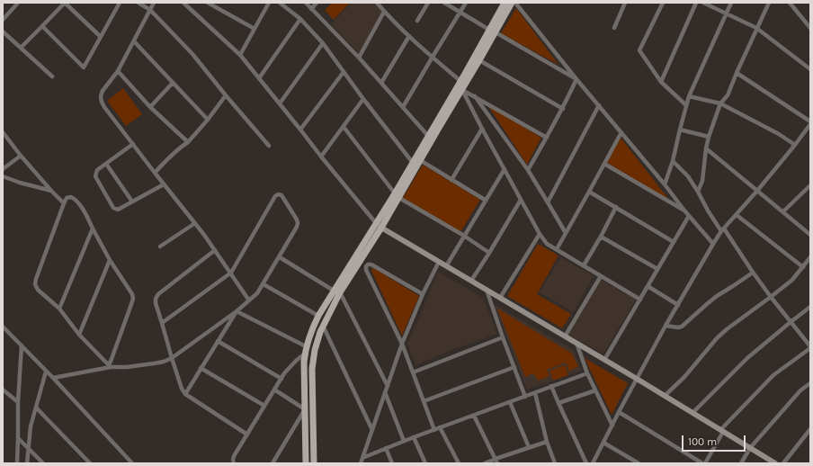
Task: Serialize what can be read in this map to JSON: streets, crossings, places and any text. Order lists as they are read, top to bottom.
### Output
{
  "scale_bar": "100 m"
}
